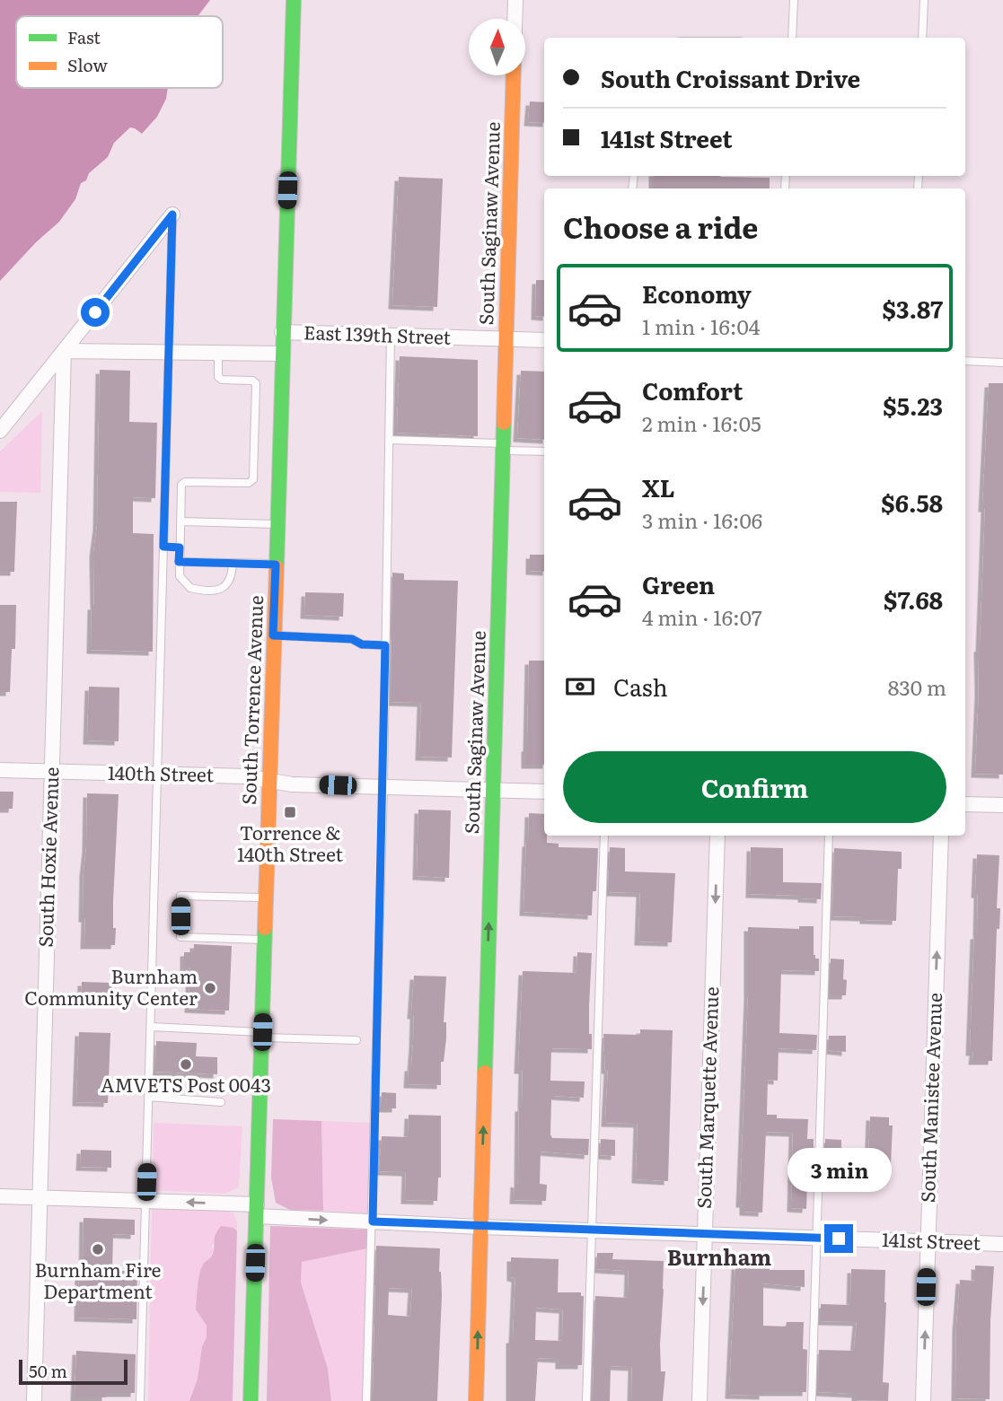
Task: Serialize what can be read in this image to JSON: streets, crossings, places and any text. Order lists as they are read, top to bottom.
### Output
{
  "streets": {
    "main road": ["South Saginaw Avenue", "South Torrence Avenue"],
    "street": [
      "East 139th Street",
      "140th Street",
      "South Hoxie Avenue",
      "South Marquette Avenue",
      "South Manistee Avenue",
      "141st Street"
    ]
  },
  "crossings": [
    ["South Saginaw Avenue", "East 139th Street"],
    ["South Saginaw Avenue", "140th Street"],
    ["South Saginaw Avenue", "141st Street"],
    ["East 139th Street", "South Torrence Avenue"],
    ["East 139th Street", "South Hoxie Avenue"],
    ["South Torrence Avenue", "140th Street"],
    ["South Torrence Avenue", "141st Street"],
    ["140th Street", "South Hoxie Avenue"],
    ["South Hoxie Avenue", "141st Street"],
    ["South Marquette Avenue", "141st Street"],
    ["South Manistee Avenue", "141st Street"]
  ],
  "one_way": ["South Saginaw Avenue", "South Marquette Avenue", "South Manistee Avenue"],
  "districts": ["Burnham"],
  "places": {
    "transit": ["Torrence & 140th Street"],
    "other": ["Burnham Community Center", "AMVETS Post 0043", "Burnham Fire Department"]
  },
  "legend": ["Fast", "Slow"],
  "scale_bar": "50 m",
  "north": "top",
  "page": {
    "banner": ["South Croissant Drive", "141st Street"],
    "heading": "Choose a ride",
    "list": [
      {
        "name": "Economy",
        "note": "1 min · 16:04",
        "value": "$3.87"
      },
      {
        "name": "Comfort",
        "note": "2 min · 16:05",
        "value": "$5.23"
      },
      {
        "name": "XL",
        "note": "3 min · 16:06",
        "value": "$6.58"
      },
      {
        "name": "Green",
        "note": "4 min · 16:07",
        "value": "$7.68"
      }
    ],
    "pay": ["Cash", "830 m"],
    "buttons": "Confirm",
    "bubble": "3 min",
    "scale": "50 m"
  }
}
